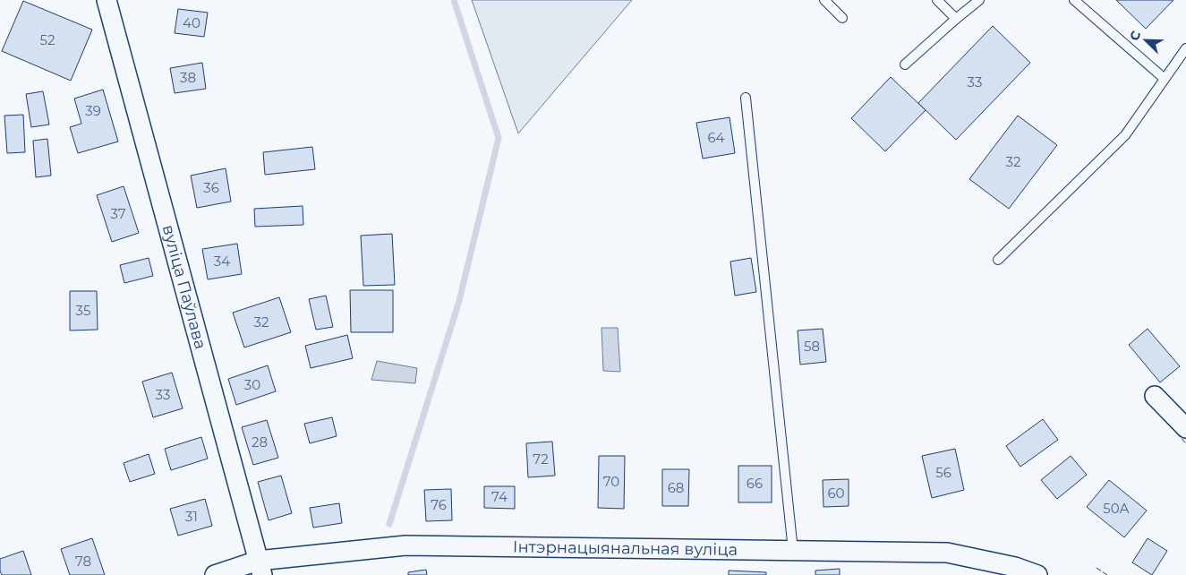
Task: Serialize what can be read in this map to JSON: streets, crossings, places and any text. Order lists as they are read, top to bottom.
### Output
{
  "streets": {
    "street": ["вуліца Паўлава", "Інтэрнацыянальная вуліца"]
  },
  "crossings": [
    ["вуліца Паўлава", "Інтэрнацыянальная вуліца"]
  ],
  "house_numbers": [
    "40",
    "52",
    "38",
    "33",
    "39",
    "64",
    "32",
    "36",
    "37",
    "34",
    "35",
    "32",
    "58",
    "30",
    "33",
    "28",
    "72",
    "56",
    "70",
    "66",
    "68",
    "60",
    "74",
    "76",
    "50А",
    "31",
    "78"
  ],
  "north": "top left"
}
